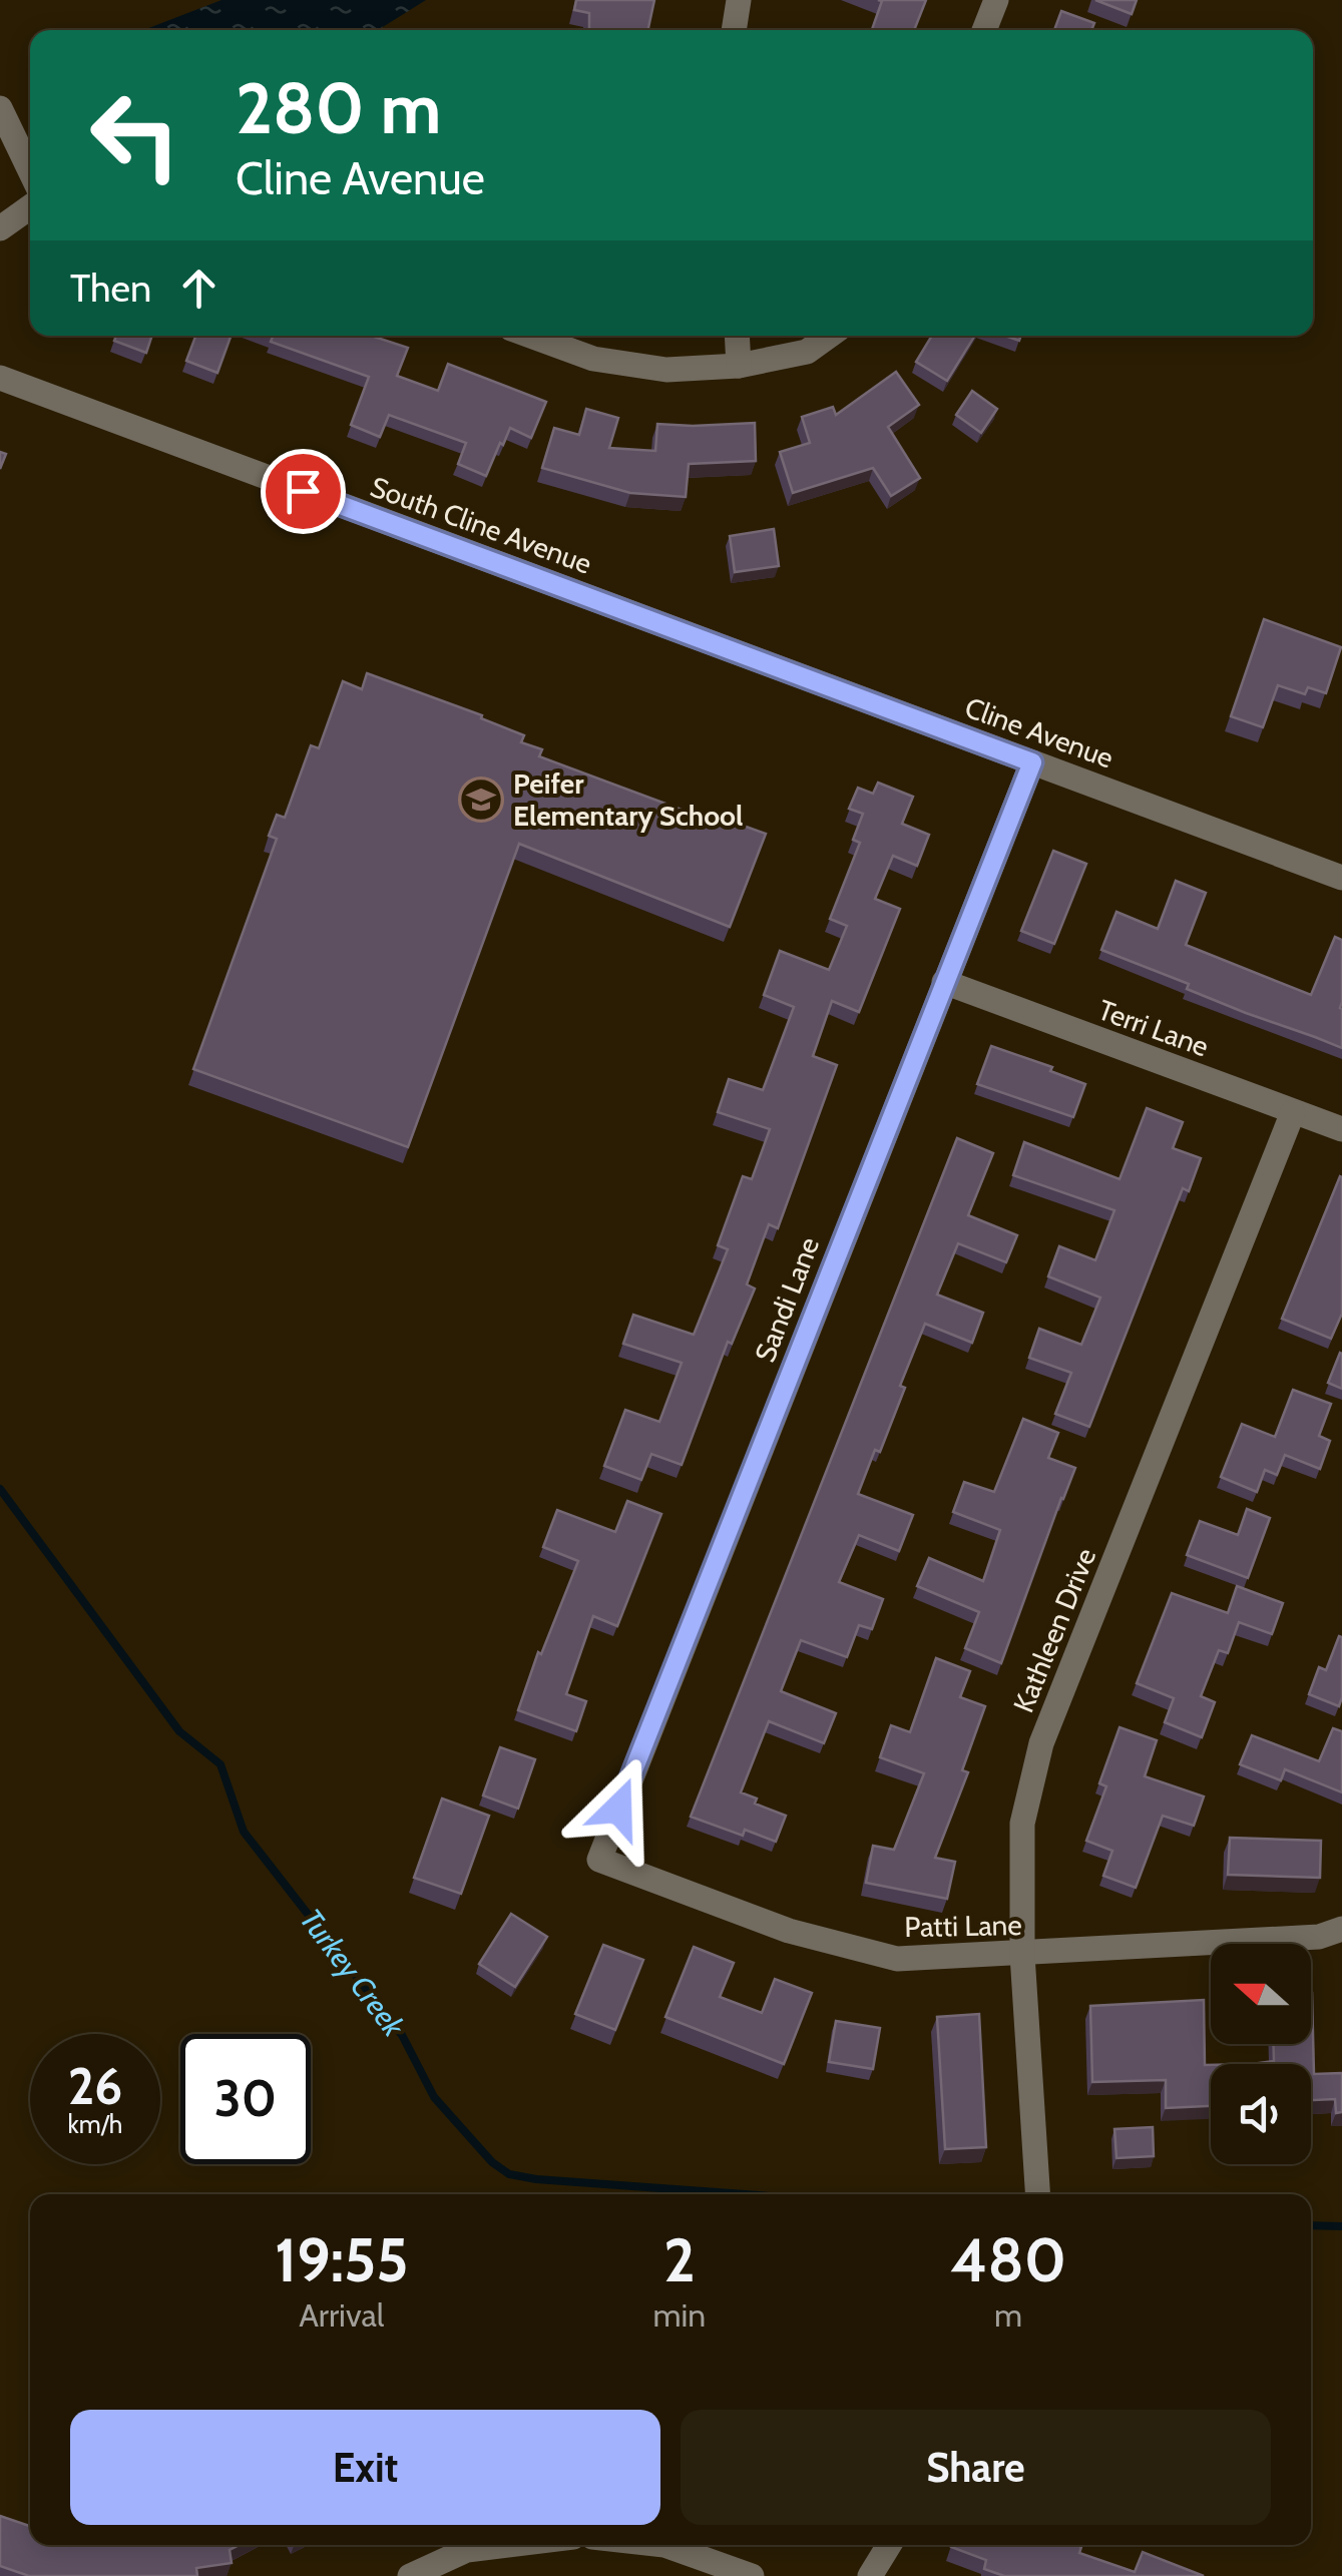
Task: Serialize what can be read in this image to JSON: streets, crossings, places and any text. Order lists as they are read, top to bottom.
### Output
{
  "streets": {
    "street": [
      "South Cline Avenue",
      "Cline Avenue",
      "Terri Lane",
      "Sandi Lane",
      "Kathleen Drive",
      "Patti Lane"
    ]
  },
  "crossings": [
    ["South Cline Avenue", "Cline Avenue"],
    ["Cline Avenue", "Sandi Lane"],
    ["Terri Lane", "Sandi Lane"],
    ["Terri Lane", "Kathleen Drive"],
    ["Sandi Lane", "Patti Lane"],
    ["Kathleen Drive", "Patti Lane"]
  ],
  "water": ["Turkey Creek"],
  "places": {
    "school or university": ["Peifer Elementary School"]
  },
  "north": "left",
  "page": {
    "turn": ["280 m", "Cline Avenue"],
    "then": "Then",
    "speed": "26 km/h",
    "limit": "30",
    "eta": [
      "19:55",
      "Arrival",
      "2",
      "min",
      "480",
      "m"
    ],
    "buttons": ["Exit", "Share"]
  }
}
